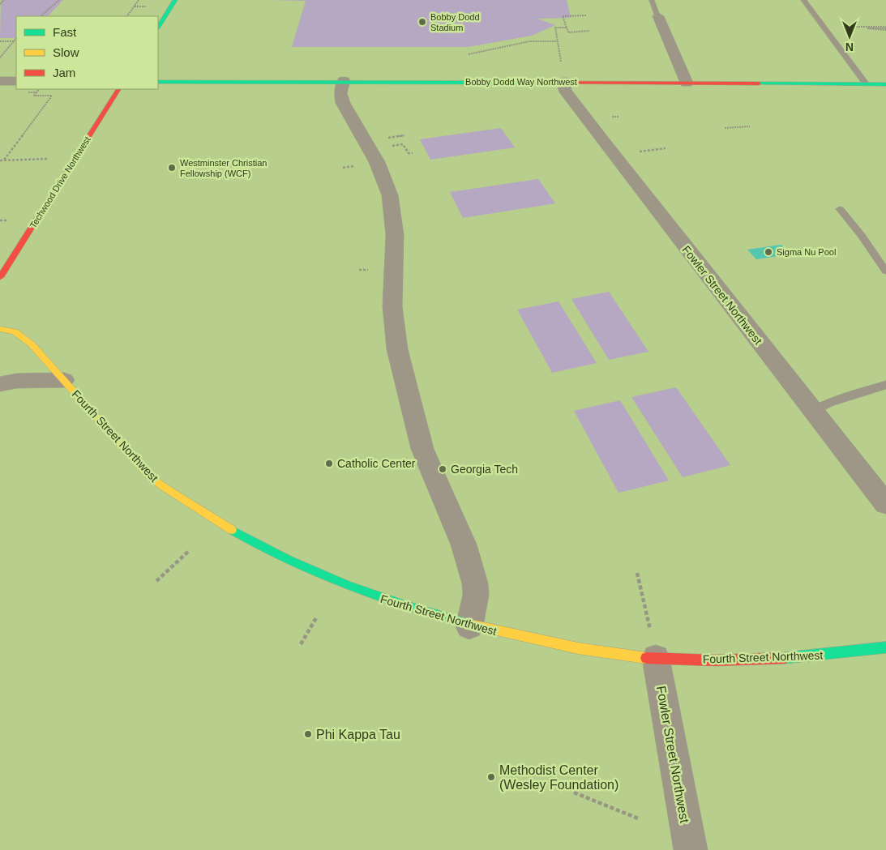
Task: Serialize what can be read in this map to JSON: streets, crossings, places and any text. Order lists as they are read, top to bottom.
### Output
{
  "streets": {
    "street": [
      "Bobby Dodd Way Northwest",
      "Techwood Drive Northwest",
      "Fowler Street Northwest",
      "Fourth Street Northwest"
    ]
  },
  "crossings": [
    ["Bobby Dodd Way Northwest", "Fowler Street Northwest"],
    ["Fowler Street Northwest", "Fourth Street Northwest"]
  ],
  "places": [
    "Bobby Dodd Stadium",
    "Westminster Christian Fellowship (WCF)",
    "Sigma Nu Pool",
    "Catholic Center",
    "Georgia Tech",
    "Phi Kappa Tau",
    "Methodist Center (Wesley Foundation)"
  ],
  "legend": ["Fast", "Slow", "Jam"],
  "north": "bottom"
}
